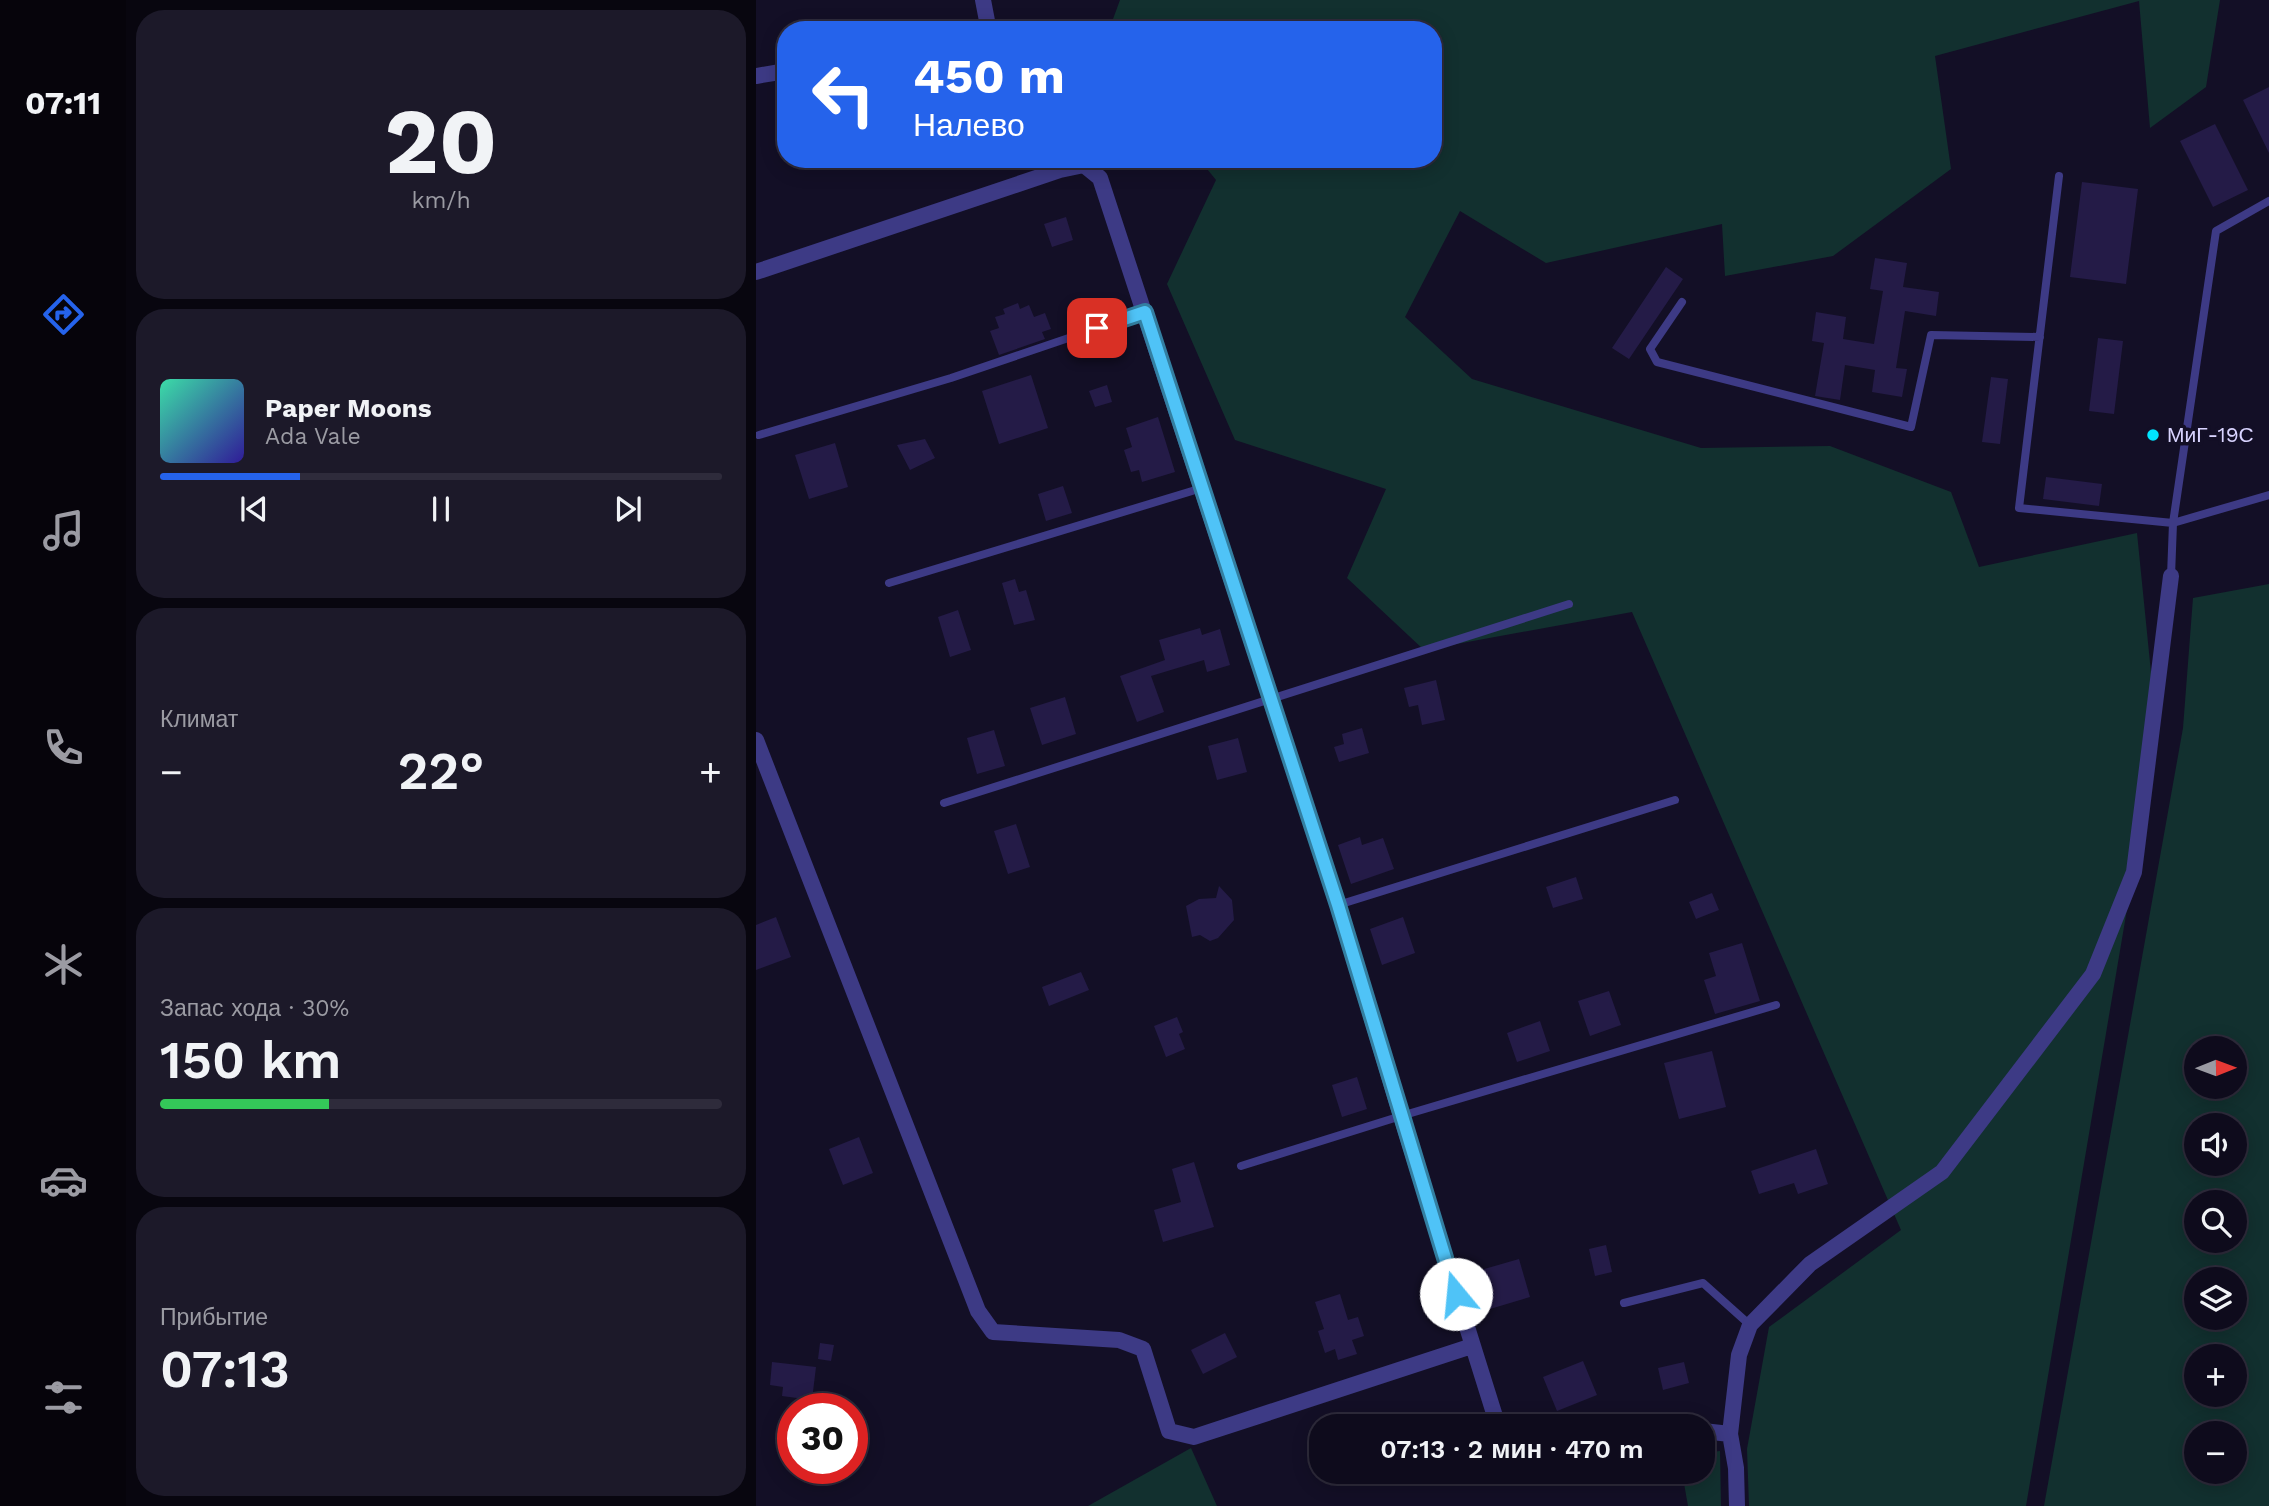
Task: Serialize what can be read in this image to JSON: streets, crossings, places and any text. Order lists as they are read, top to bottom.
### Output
{
  "places": ["МиГ-19С"],
  "north": "right",
  "page": {
    "tabs": "07:11",
    "tile": [
      ["20", "km/h"],
      "Климат",
      ["Запас хода · 30%", "150 km"],
      ["Прибытие", "07:13"]
    ],
    "turn": ["450 m", "Налево"],
    "song": ["Paper Moons", "Ada Vale"],
    "heat": ["−", "22°", "+"],
    "map_buttons": ["+", "−"],
    "limit": "30",
    "trip": "07:13 · 2 мин · 470 m"
  }
}
